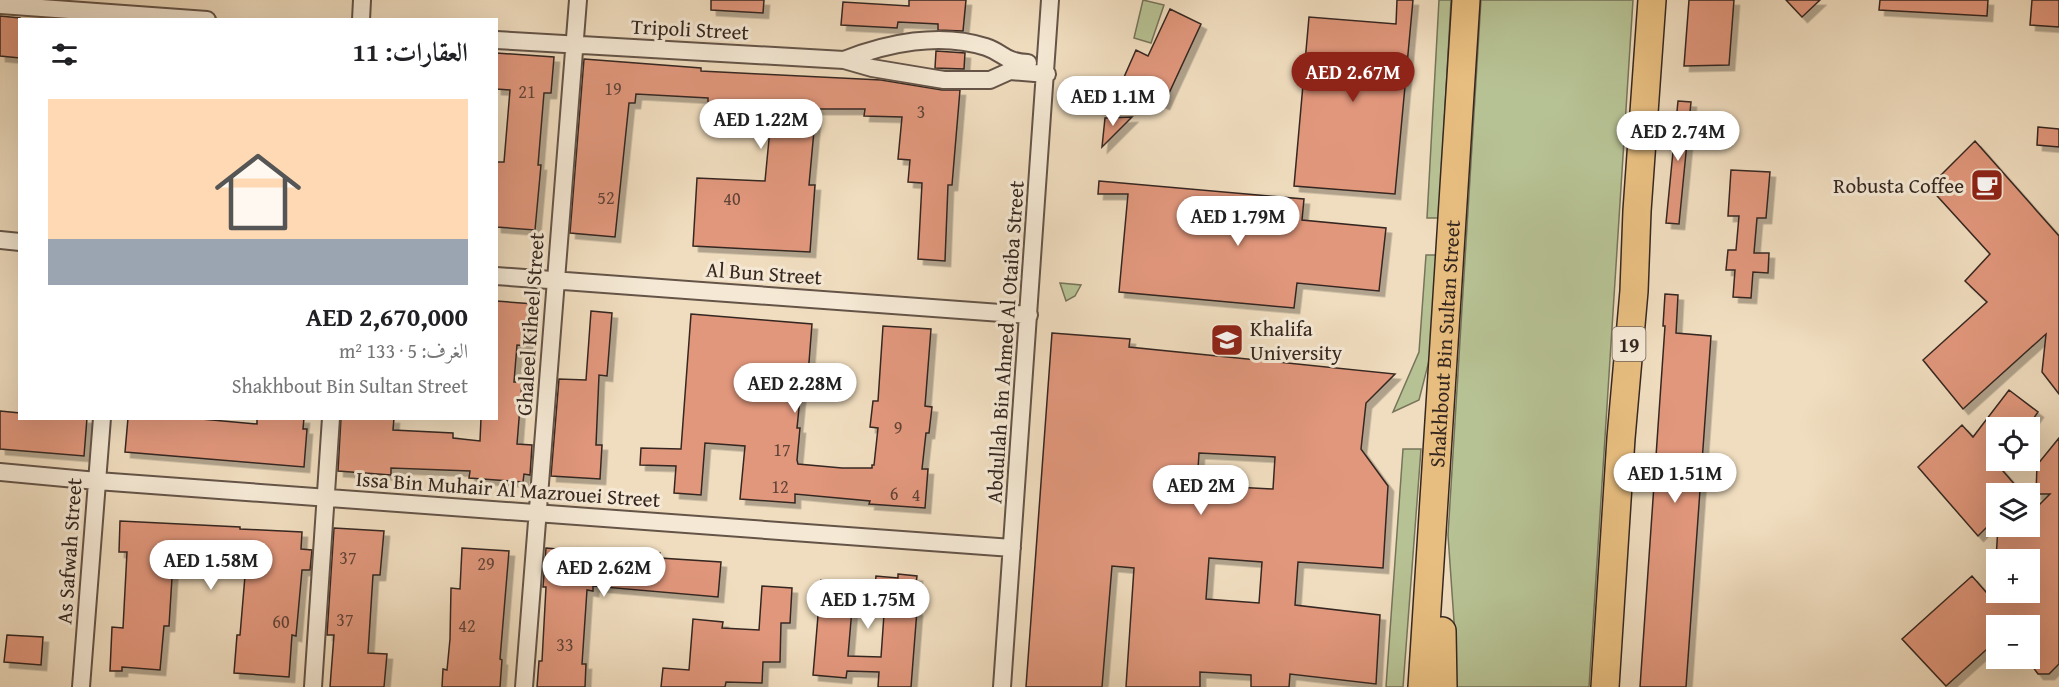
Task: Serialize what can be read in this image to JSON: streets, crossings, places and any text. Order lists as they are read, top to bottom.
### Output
{
  "streets": {
    "main road": ["Shakhbout Bin Sultan Street", "19"],
    "street": [
      "Tripoli Street",
      "Al Bun Street",
      "Ghaleel Kiheel Street",
      "Abdullah Bin Ahmed Al Otaiba Street",
      "Issa Bin Muhair Al Mazrouei Street",
      "As Safwah Street"
    ]
  },
  "crossings": [
    ["Tripoli Street", "Ghaleel Kiheel Street"],
    ["Tripoli Street", "Abdullah Bin Ahmed Al Otaiba Street"],
    ["Al Bun Street", "Ghaleel Kiheel Street"],
    ["Al Bun Street", "Abdullah Bin Ahmed Al Otaiba Street"],
    ["Ghaleel Kiheel Street", "Issa Bin Muhair Al Mazrouei Street"],
    ["Abdullah Bin Ahmed Al Otaiba Street", "Issa Bin Muhair Al Mazrouei Street"],
    ["Issa Bin Muhair Al Mazrouei Street", "As Safwah Street"]
  ],
  "places": {
    "cafe": ["Robusta Coffee"],
    "school or university": ["Khalifa University"]
  },
  "house_numbers": [
    "19",
    "21",
    "3",
    "52",
    "40",
    "9",
    "17",
    "12",
    "6",
    "4",
    "37",
    "29",
    "37",
    "60",
    "42",
    "33"
  ],
  "page": {
    "heading": "العقارات: 11",
    "price": [
      "AED 2.67M",
      "AED 1.1M",
      "AED 1.22M",
      "AED 2.74M",
      "AED 1.79M",
      "AED 2.28M",
      "AED 1.51M",
      "AED 2M",
      "AED 1.58M",
      "AED 2.62M",
      "AED 1.75M"
    ],
    "list": [
      {
        "name": "AED 2,670,000",
        "note": "الغرف: 5 · 133 m² · Shakhbout Bin Sultan Street"
      }
    ],
    "map_buttons": ["+", "−"]
  }
}
